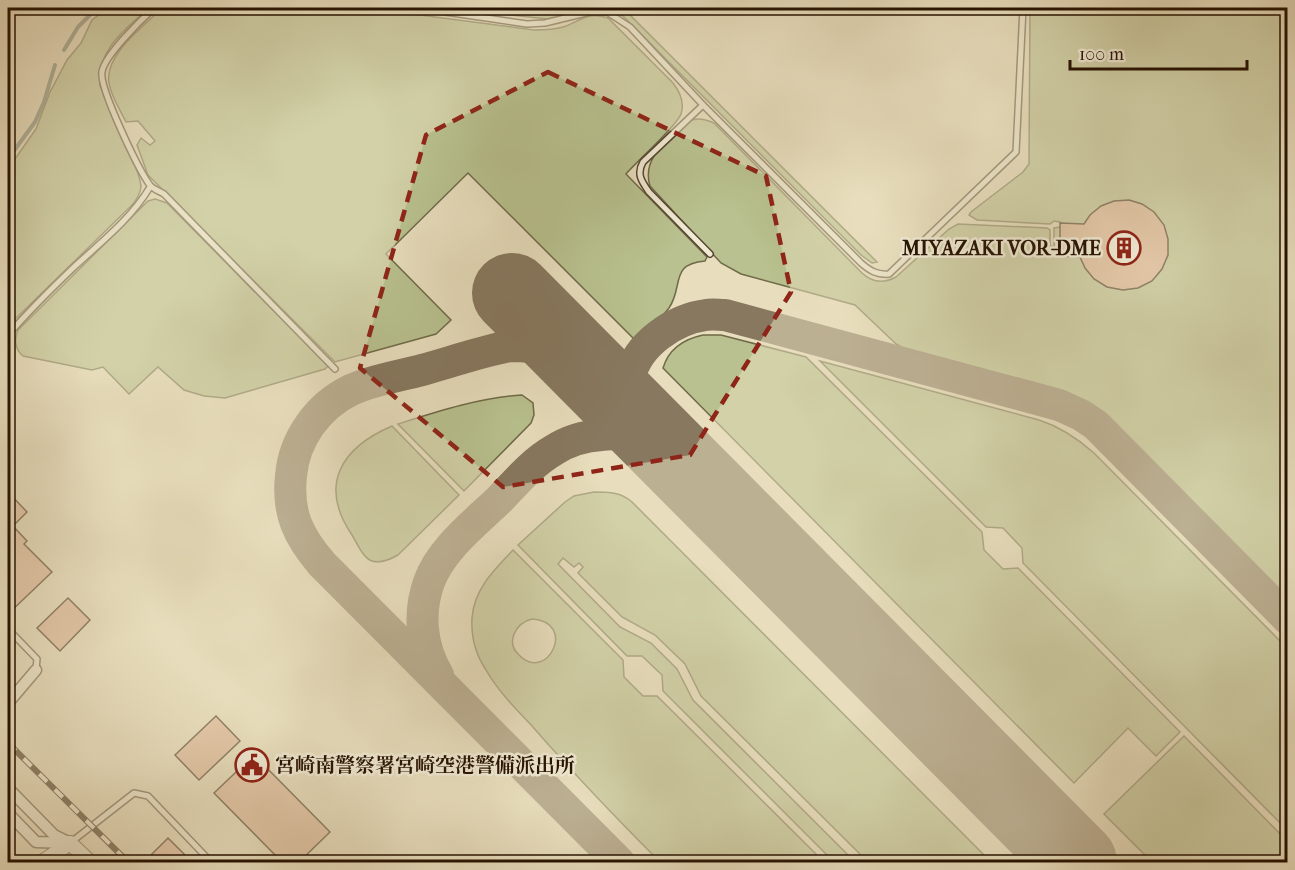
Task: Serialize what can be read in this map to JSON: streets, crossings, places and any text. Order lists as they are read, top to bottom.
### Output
{
  "places": {
    "building": ["MIYAZAKI VOR-DME"],
    "public building": ["宮崎南警察署宮崎空港警備派出所"]
  },
  "scale_bar": "100 m"
}
